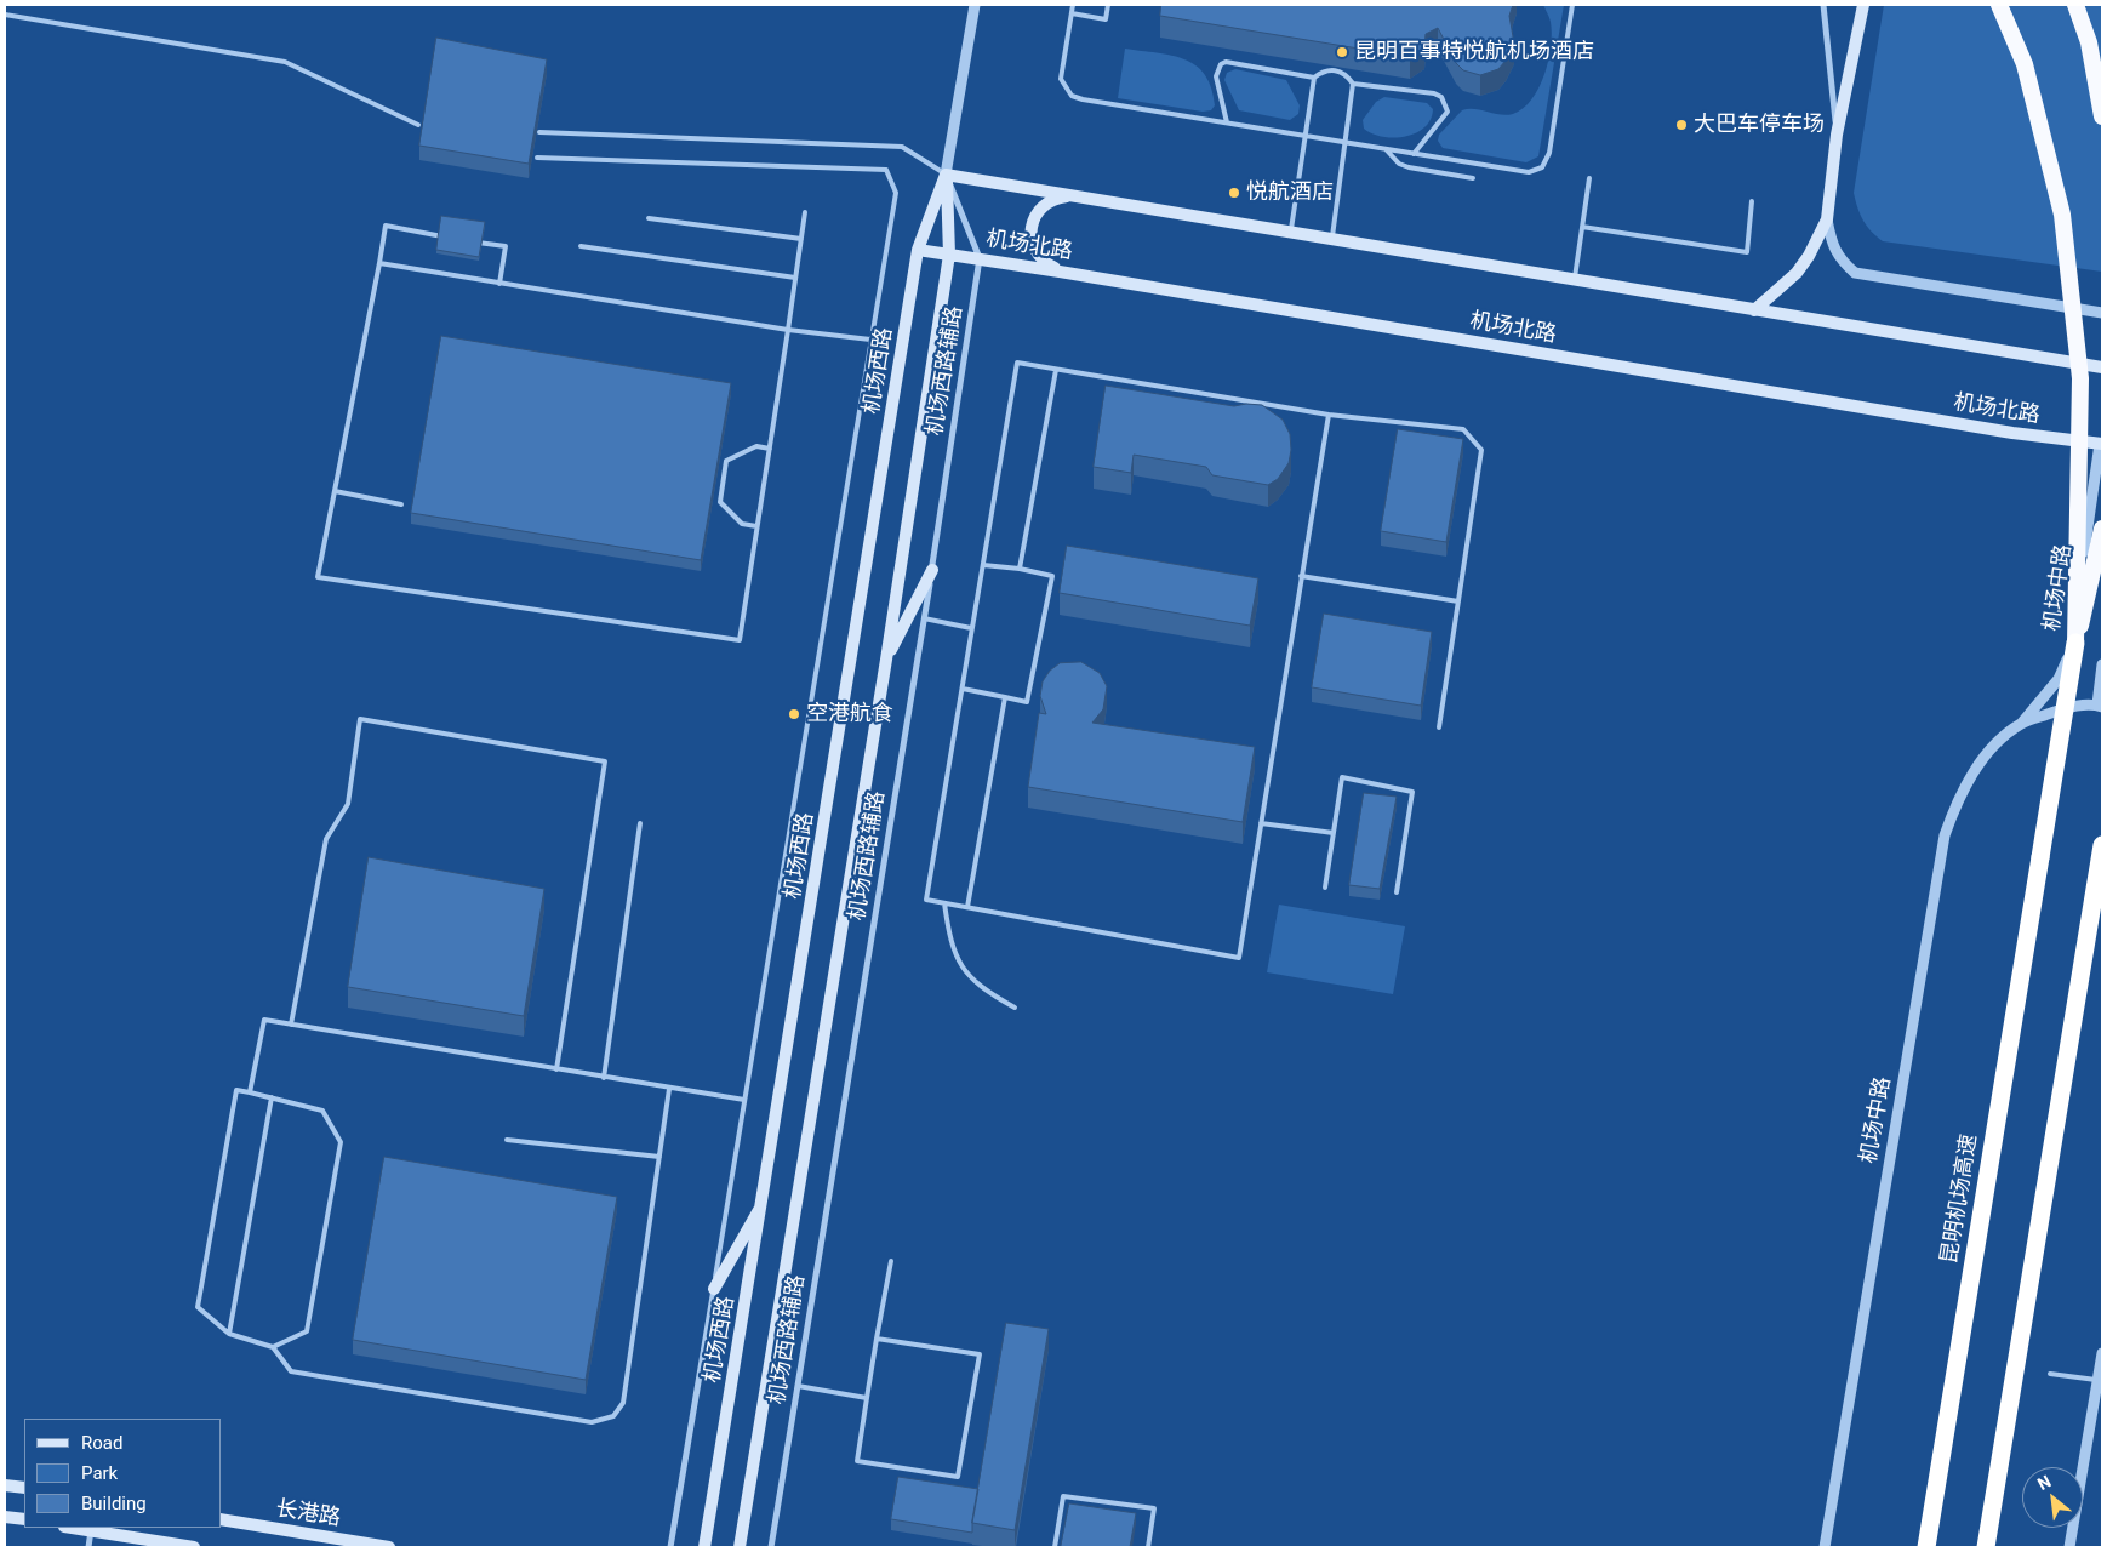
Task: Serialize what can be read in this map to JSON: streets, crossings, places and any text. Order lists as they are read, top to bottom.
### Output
{
  "streets": {
    "highway": ["昆明机场高速"],
    "main road": ["机场北路", "机场西路", "长港路"],
    "street": ["机场西路辅路", "机场中路"]
  },
  "crossings": [
    ["机场北路", "机场西路"],
    ["机场北路", "机场西路辅路"],
    ["机场北路", "机场中路"]
  ],
  "places": [
    "昆明百事特悦航机场酒店",
    "大巴车停车场",
    "悦航酒店",
    "空港航食"
  ],
  "legend": ["Road", "Park", "Building"],
  "north": "top left"
}
